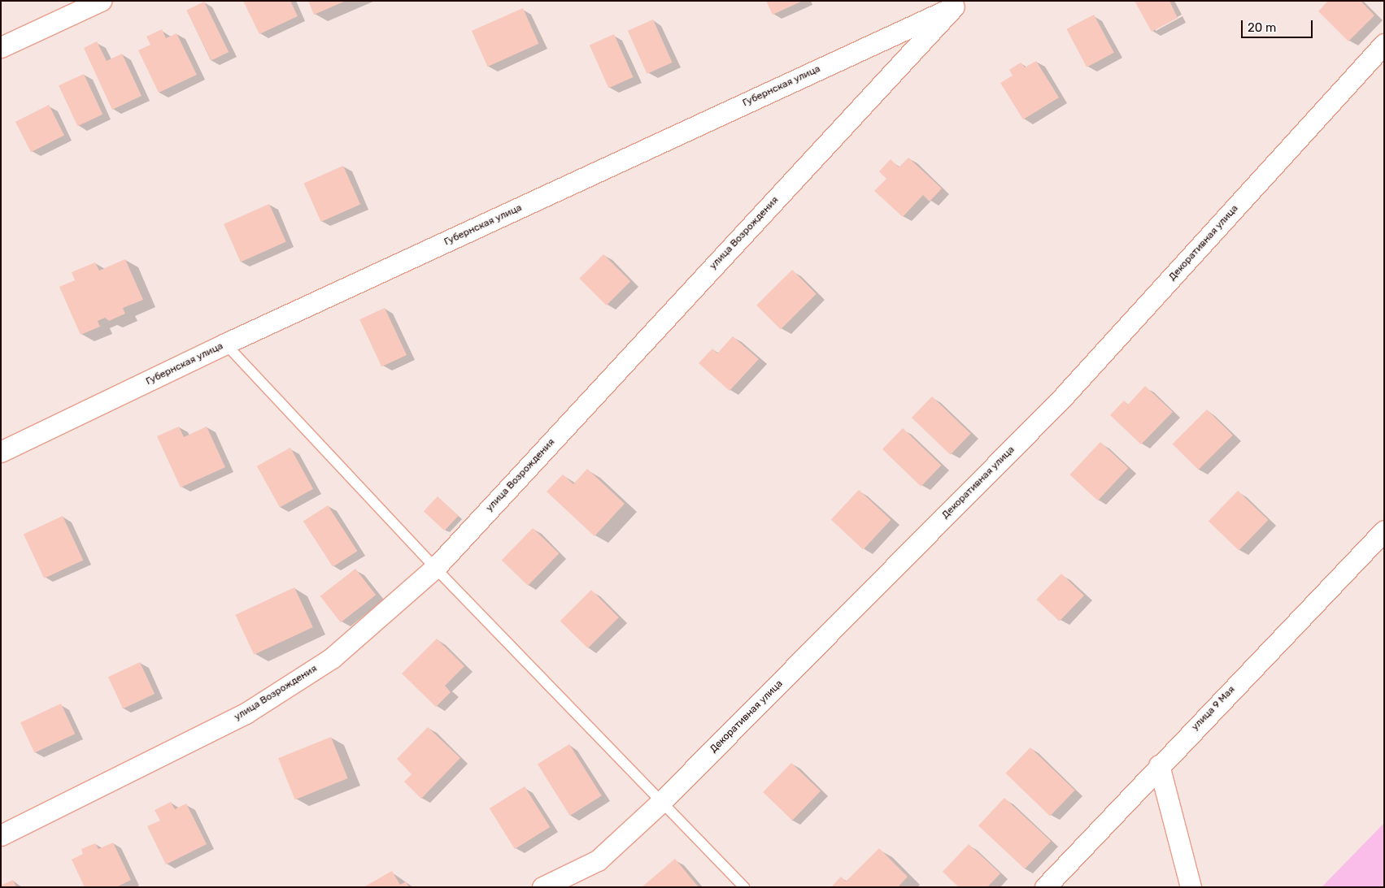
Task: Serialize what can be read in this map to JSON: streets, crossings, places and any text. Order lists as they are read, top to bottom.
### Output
{
  "streets": {
    "street": [
      "Губернская улица",
      "улица Возрождения",
      "Декоративная улица",
      "улица 9 Мая"
    ]
  },
  "crossings": [
    ["Губернская улица", "улица Возрождения"]
  ],
  "scale_bar": "20 m"
}
